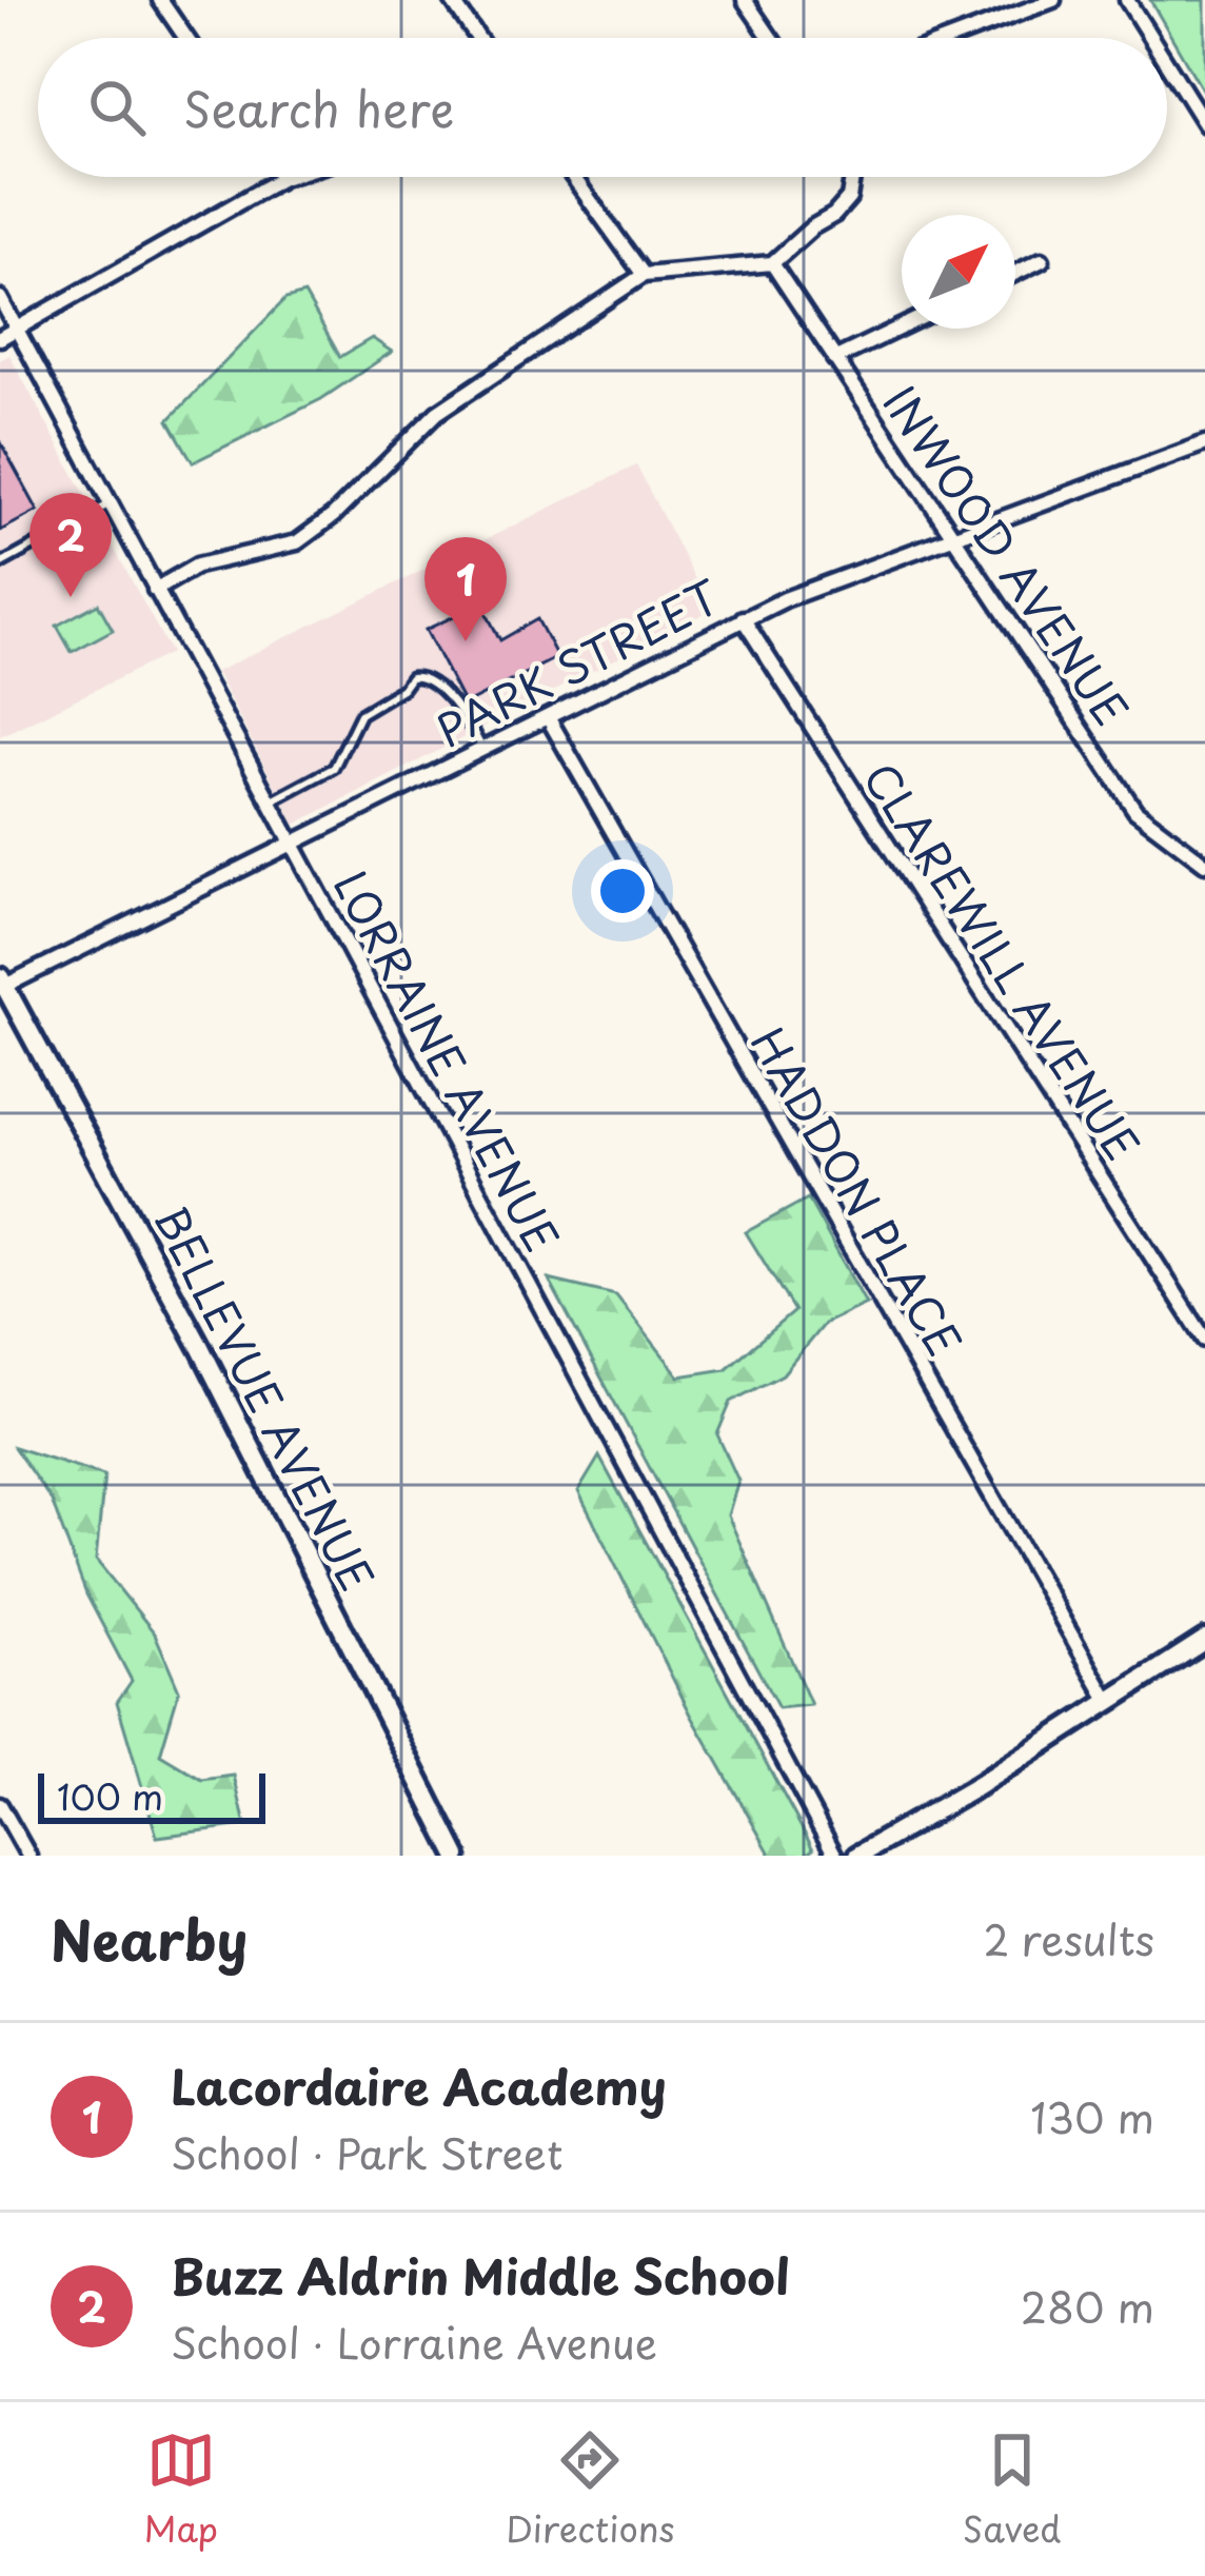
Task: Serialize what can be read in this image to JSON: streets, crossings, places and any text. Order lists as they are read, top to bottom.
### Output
{
  "streets": {
    "street": [
      "INWOOD AVENUE",
      "PARK STREET",
      "CLAREWILL AVENUE",
      "LORRAINE AVENUE",
      "HADDON PLACE",
      "BELLEVUE AVENUE"
    ]
  },
  "crossings": [
    ["INWOOD AVENUE", "PARK STREET"],
    ["PARK STREET", "CLAREWILL AVENUE"],
    ["PARK STREET", "LORRAINE AVENUE"],
    ["PARK STREET", "HADDON PLACE"],
    ["PARK STREET", "BELLEVUE AVENUE"]
  ],
  "scale_bar": "100 m",
  "north": "top right",
  "page": {
    "search": "Search here",
    "pins": ["2", "1"],
    "scale": "100 m",
    "heading": ["Nearby", "2 results"],
    "list": [
      {
        "mark": "1",
        "name": "Lacordaire Academy",
        "note": "School · Park Street",
        "value": "130 m"
      },
      {
        "mark": "2",
        "name": "Buzz Aldrin Middle School",
        "note": "School · Lorraine Avenue",
        "value": "280 m"
      }
    ],
    "nav": ["Map", "Directions", "Saved"]
  }
}
